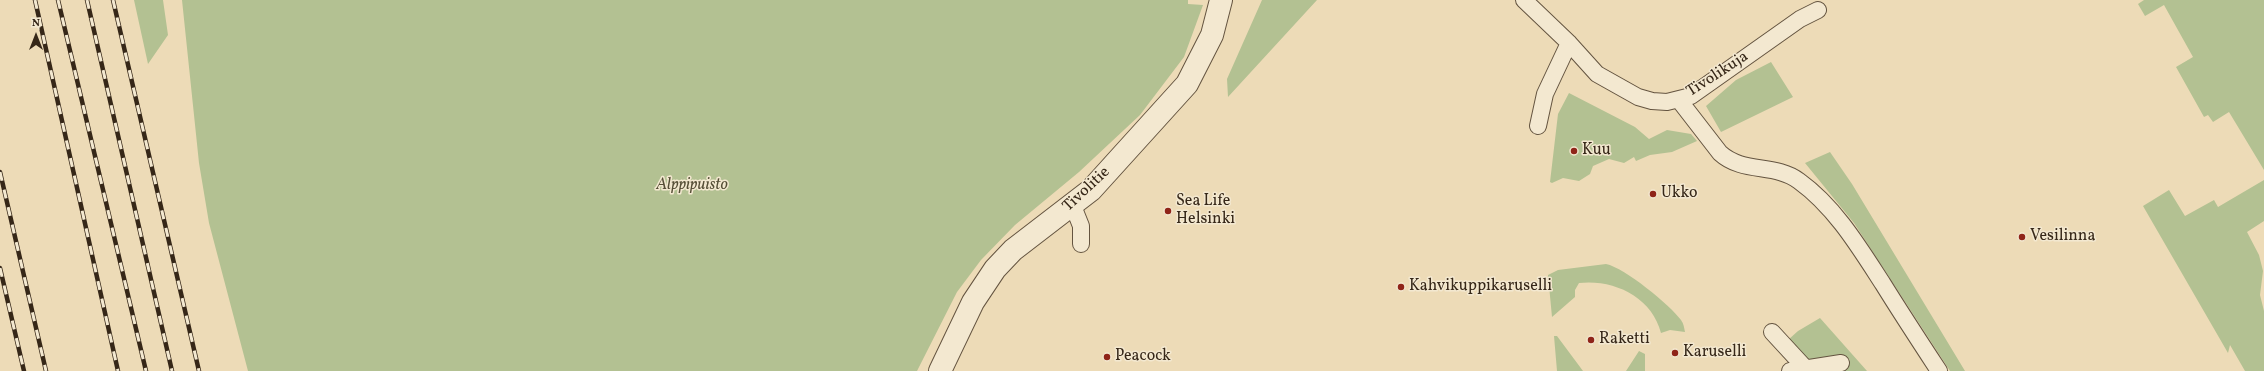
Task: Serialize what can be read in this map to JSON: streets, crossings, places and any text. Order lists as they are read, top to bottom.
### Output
{
  "streets": {
    "street": ["Tivolitie"],
    "lane": ["Tivolikuja"]
  },
  "parks": ["Alppipuisto"],
  "places": [
    "Kuu",
    "Ukko",
    "Sea Life Helsinki",
    "Vesilinna",
    "Kahvikuppikaruselli",
    "Raketti",
    "Karuselli",
    "Peacock"
  ],
  "north": "top"
}
